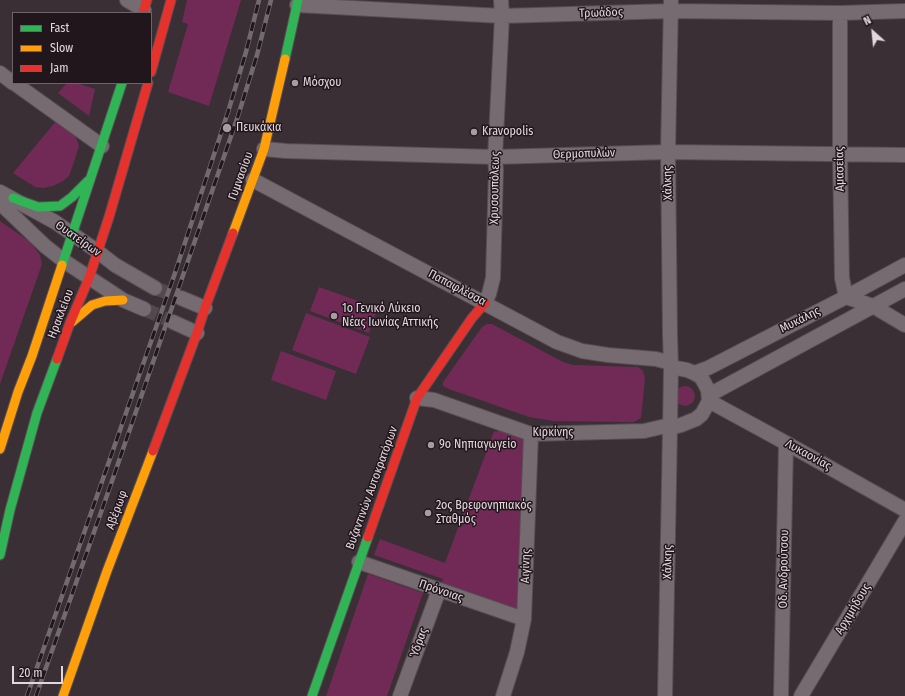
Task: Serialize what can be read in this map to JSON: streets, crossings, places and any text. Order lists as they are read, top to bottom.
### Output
{
  "streets": {
    "street": [
      "Τρωάδος",
      "Θερμοπυλών",
      "Αμασείας",
      "Γυμνασίου",
      "Χάλκης",
      "Χρυσουπόλεως",
      "Θυατείρων",
      "Παπαφλέσσα",
      "Ηρακλείου",
      "Μυκάλης",
      "Κιρκίνης",
      "Λυκαονίας",
      "Βυζαντινών Αυτοκρατόρων",
      "Αβέρωφ",
      "Αιγίνης",
      "Οδ. Ανδρούτσου",
      "Πρόνοιας",
      "Αρχιμήδους",
      "Ύδρας"
    ]
  },
  "crossings": [
    ["Τρωάδος", "Αμασείας"],
    ["Τρωάδος", "Γυμνασίου"],
    ["Τρωάδος", "Χάλκης"],
    ["Τρωάδος", "Χρυσουπόλεως"],
    ["Θερμοπυλών", "Αμασείας"],
    ["Θερμοπυλών", "Γυμνασίου"],
    ["Θερμοπυλών", "Χάλκης"],
    ["Θερμοπυλών", "Χρυσουπόλεως"],
    ["Αμασείας", "Μυκάλης"],
    ["Γυμνασίου", "Παπαφλέσσα"],
    ["Γυμνασίου", "Αβέρωφ"],
    ["Χάλκης", "Παπαφλέσσα"],
    ["Χάλκης", "Κιρκίνης"],
    ["Χρυσουπόλεως", "Παπαφλέσσα"],
    ["Χρυσουπόλεως", "Βυζαντινών Αυτοκρατόρων"],
    ["Θυατείρων", "Ηρακλείου"],
    ["Παπαφλέσσα", "Μυκάλης"],
    ["Παπαφλέσσα", "Βυζαντινών Αυτοκρατόρων"],
    ["Μυκάλης", "Κιρκίνης"],
    ["Μυκάλης", "Λυκαονίας"],
    ["Κιρκίνης", "Λυκαονίας"],
    ["Κιρκίνης", "Βυζαντινών Αυτοκρατόρων"],
    ["Κιρκίνης", "Αιγίνης"],
    ["Λυκαονίας", "Οδ. Ανδρούτσου"],
    ["Βυζαντινών Αυτοκρατόρων", "Πρόνοιας"],
    ["Αιγίνης", "Πρόνοιας"],
    ["Πρόνοιας", "Ύδρας"]
  ],
  "places": [
    "Μόσχου",
    "Πευκάκια",
    "Kravopolis",
    "1ο Γενικό Λύκειο Νέας Ιωνίας Αττικής",
    "9ο Νηπιαγωγείο",
    "2ος Βρεφονηπιακός Σταθμός"
  ],
  "legend": ["Fast", "Slow", "Jam"],
  "scale_bar": "20 m",
  "north": "top left"
}
